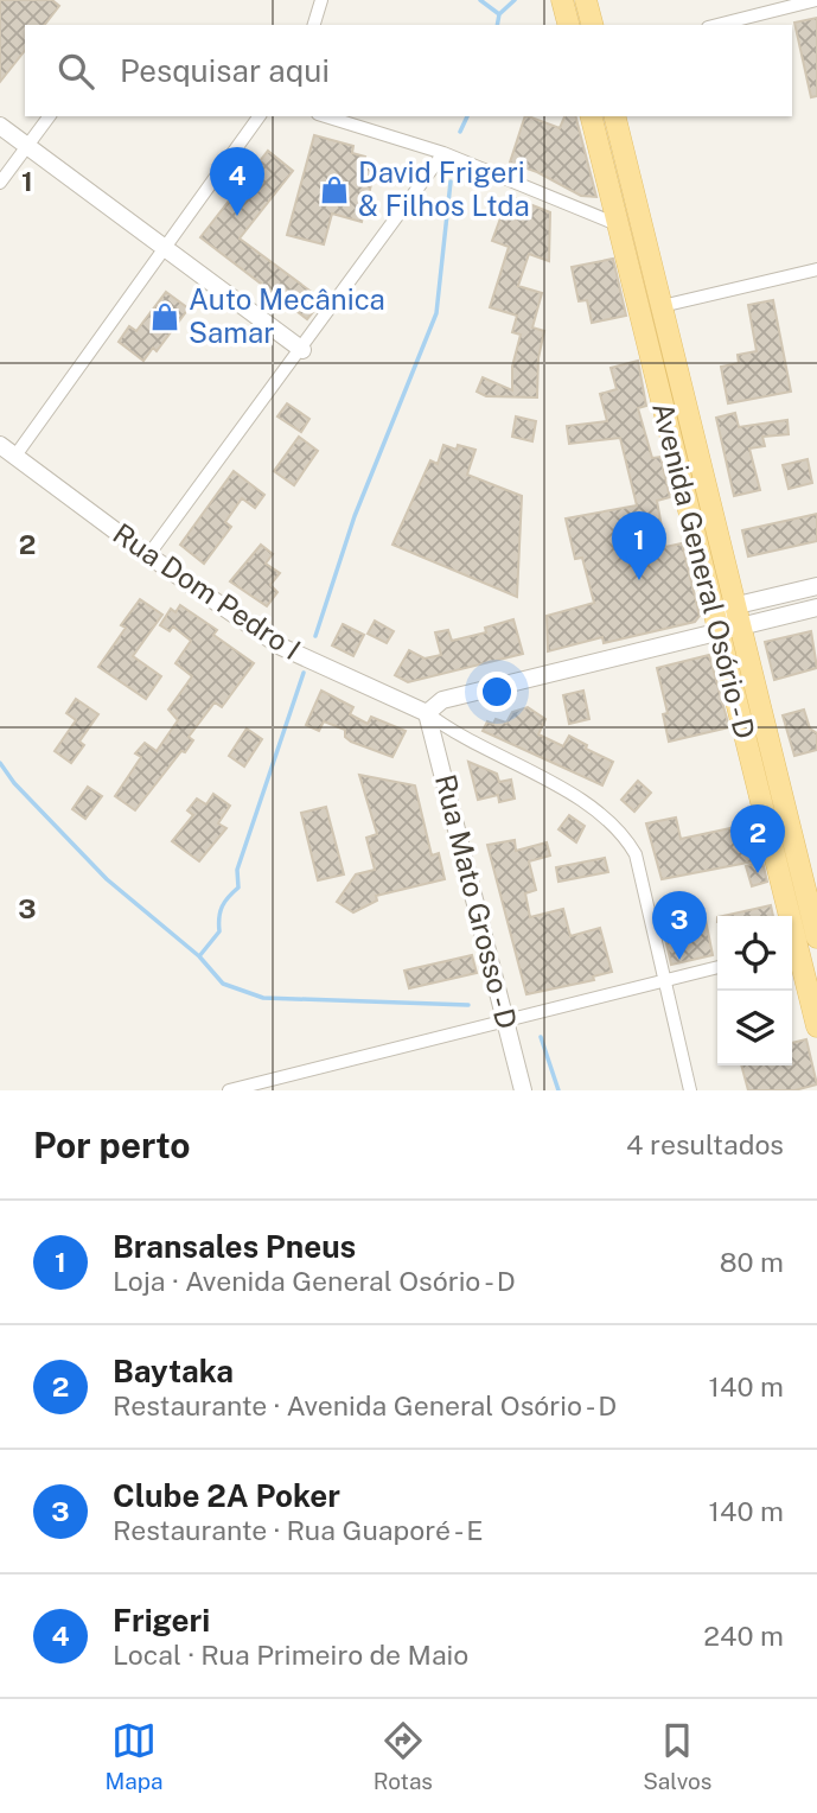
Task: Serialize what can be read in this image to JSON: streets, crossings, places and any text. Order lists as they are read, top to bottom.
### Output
{
  "streets": {
    "main road": ["Avenida General Osório - D"],
    "street": ["Rua Dom Pedro I", "Rua Mato Grosso - D"]
  },
  "crossings": [
    ["Rua Dom Pedro I", "Rua Mato Grosso - D"]
  ],
  "places": {
    "shop": ["David Frigeri & Filhos Ltda", "Auto Mecânica Samar"]
  },
  "page": {
    "search": "Pesquisar aqui",
    "pins": [
      "4",
      "1",
      "2",
      "3"
    ],
    "heading": ["Por perto", "4 resultados"],
    "list": [
      {
        "mark": "1",
        "name": "Bransales Pneus",
        "note": "Loja · Avenida General Osório - D",
        "value": "80 m"
      },
      {
        "mark": "2",
        "name": "Baytaka",
        "note": "Restaurante · Avenida General Osório - D",
        "value": "140 m"
      },
      {
        "mark": "3",
        "name": "Clube 2A Poker",
        "note": "Restaurante · Rua Guaporé - E",
        "value": "140 m"
      },
      {
        "mark": "4",
        "name": "Frigeri",
        "note": "Local · Rua Primeiro de Maio",
        "value": "240 m"
      }
    ],
    "nav": ["Mapa", "Rotas", "Salvos"]
  },
  "grid": {
    "rows": ["1", "2", "3"]
  }
}
